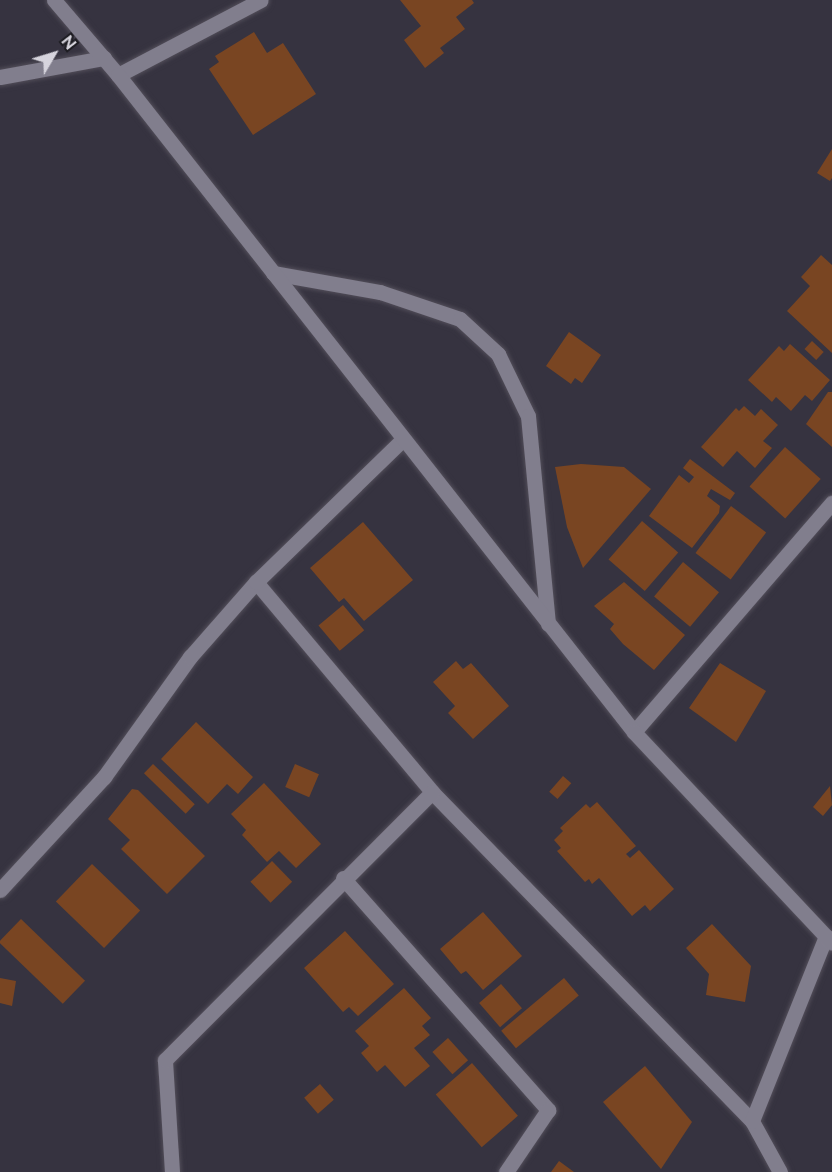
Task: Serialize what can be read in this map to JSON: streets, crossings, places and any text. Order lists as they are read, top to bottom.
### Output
{
  "north": "top right"
}
